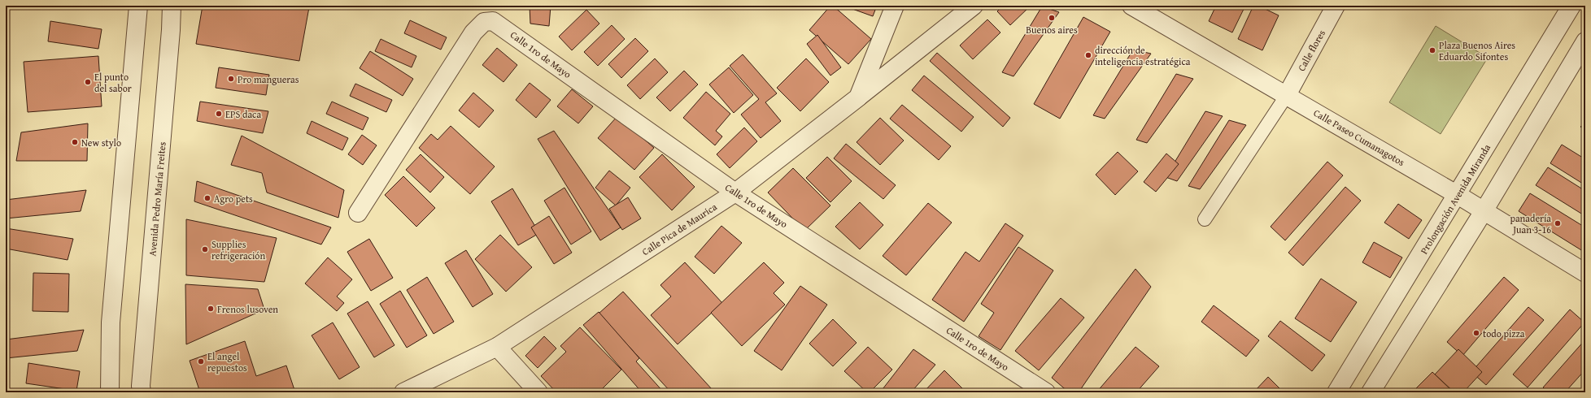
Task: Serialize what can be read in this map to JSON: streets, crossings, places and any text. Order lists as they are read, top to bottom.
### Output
{
  "streets": {
    "street": [
      "Calle flores",
      "Calle 1ro de Mayo",
      "Calle Paseo Cumanagotos",
      "Avenida Pedro María Freites",
      "Prolongación Avenida Miranda",
      "Calle Pica de Maurica"
    ]
  },
  "crossings": [
    ["Calle flores", "Calle Paseo Cumanagotos"],
    ["Calle 1ro de Mayo", "Calle Pica de Maurica"],
    ["Calle Paseo Cumanagotos", "Prolongación Avenida Miranda"]
  ],
  "places": [
    "Buenos aires",
    "Plaza Buenos Aires Eduardo Sifontes",
    "dirección de inteligencia estratégica",
    "Pro mangueras",
    "El punto del sabor",
    "EPS daca",
    "New stylo",
    "Agro pets",
    "panadería Juan 3-16",
    "Supplies refrigeración",
    "Frenos lusoven",
    "todo pizza",
    "El angel repuestos"
  ]
}
